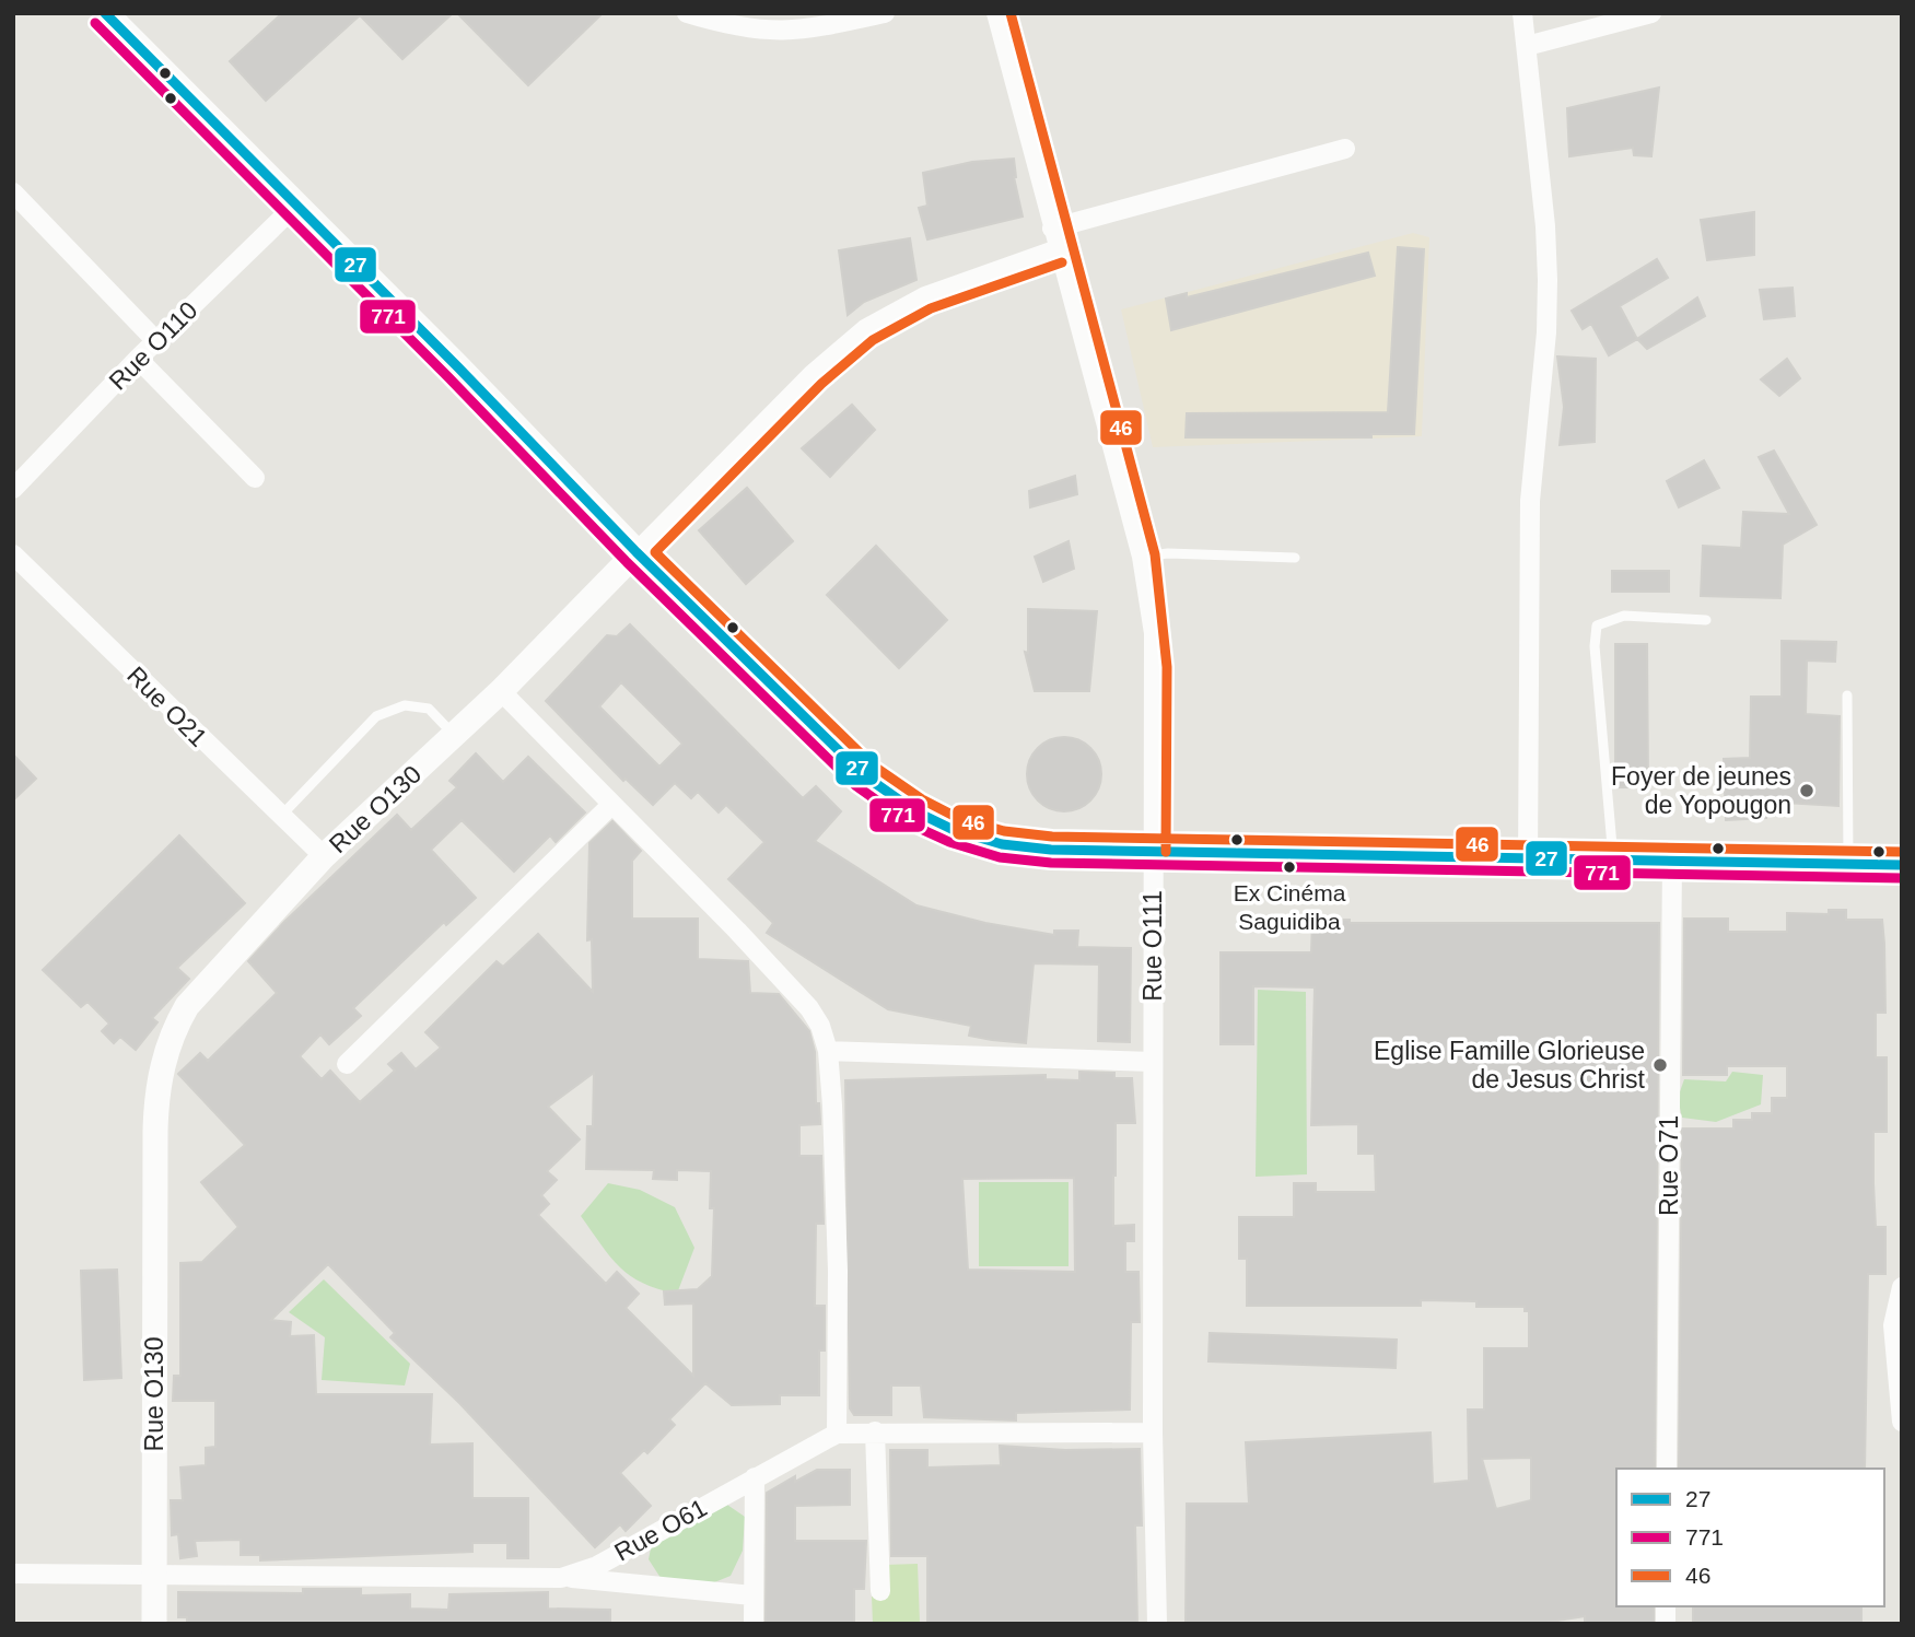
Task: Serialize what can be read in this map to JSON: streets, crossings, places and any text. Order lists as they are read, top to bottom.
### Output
{
  "streets": {
    "street": [
      "Rue O110",
      "Rue O21",
      "Rue O130",
      "Rue O111",
      "Rue O71",
      "Rue O61"
    ]
  },
  "crossings": [
    ["Rue O21", "Rue O130"],
    ["Rue O130", "Rue O111"],
    ["Rue O130", "Rue O61"],
    ["Rue O111", "Rue O61"]
  ],
  "places": ["Foyer de jeunes de Yopougon", "Ex Cinéma Saguidiba", "Eglise Famille Glorieuse de Jesus Christ"],
  "lines": ["transit line 27", "transit line 46", "transit line 771"],
  "legend": ["27", "771", "46"]
}
